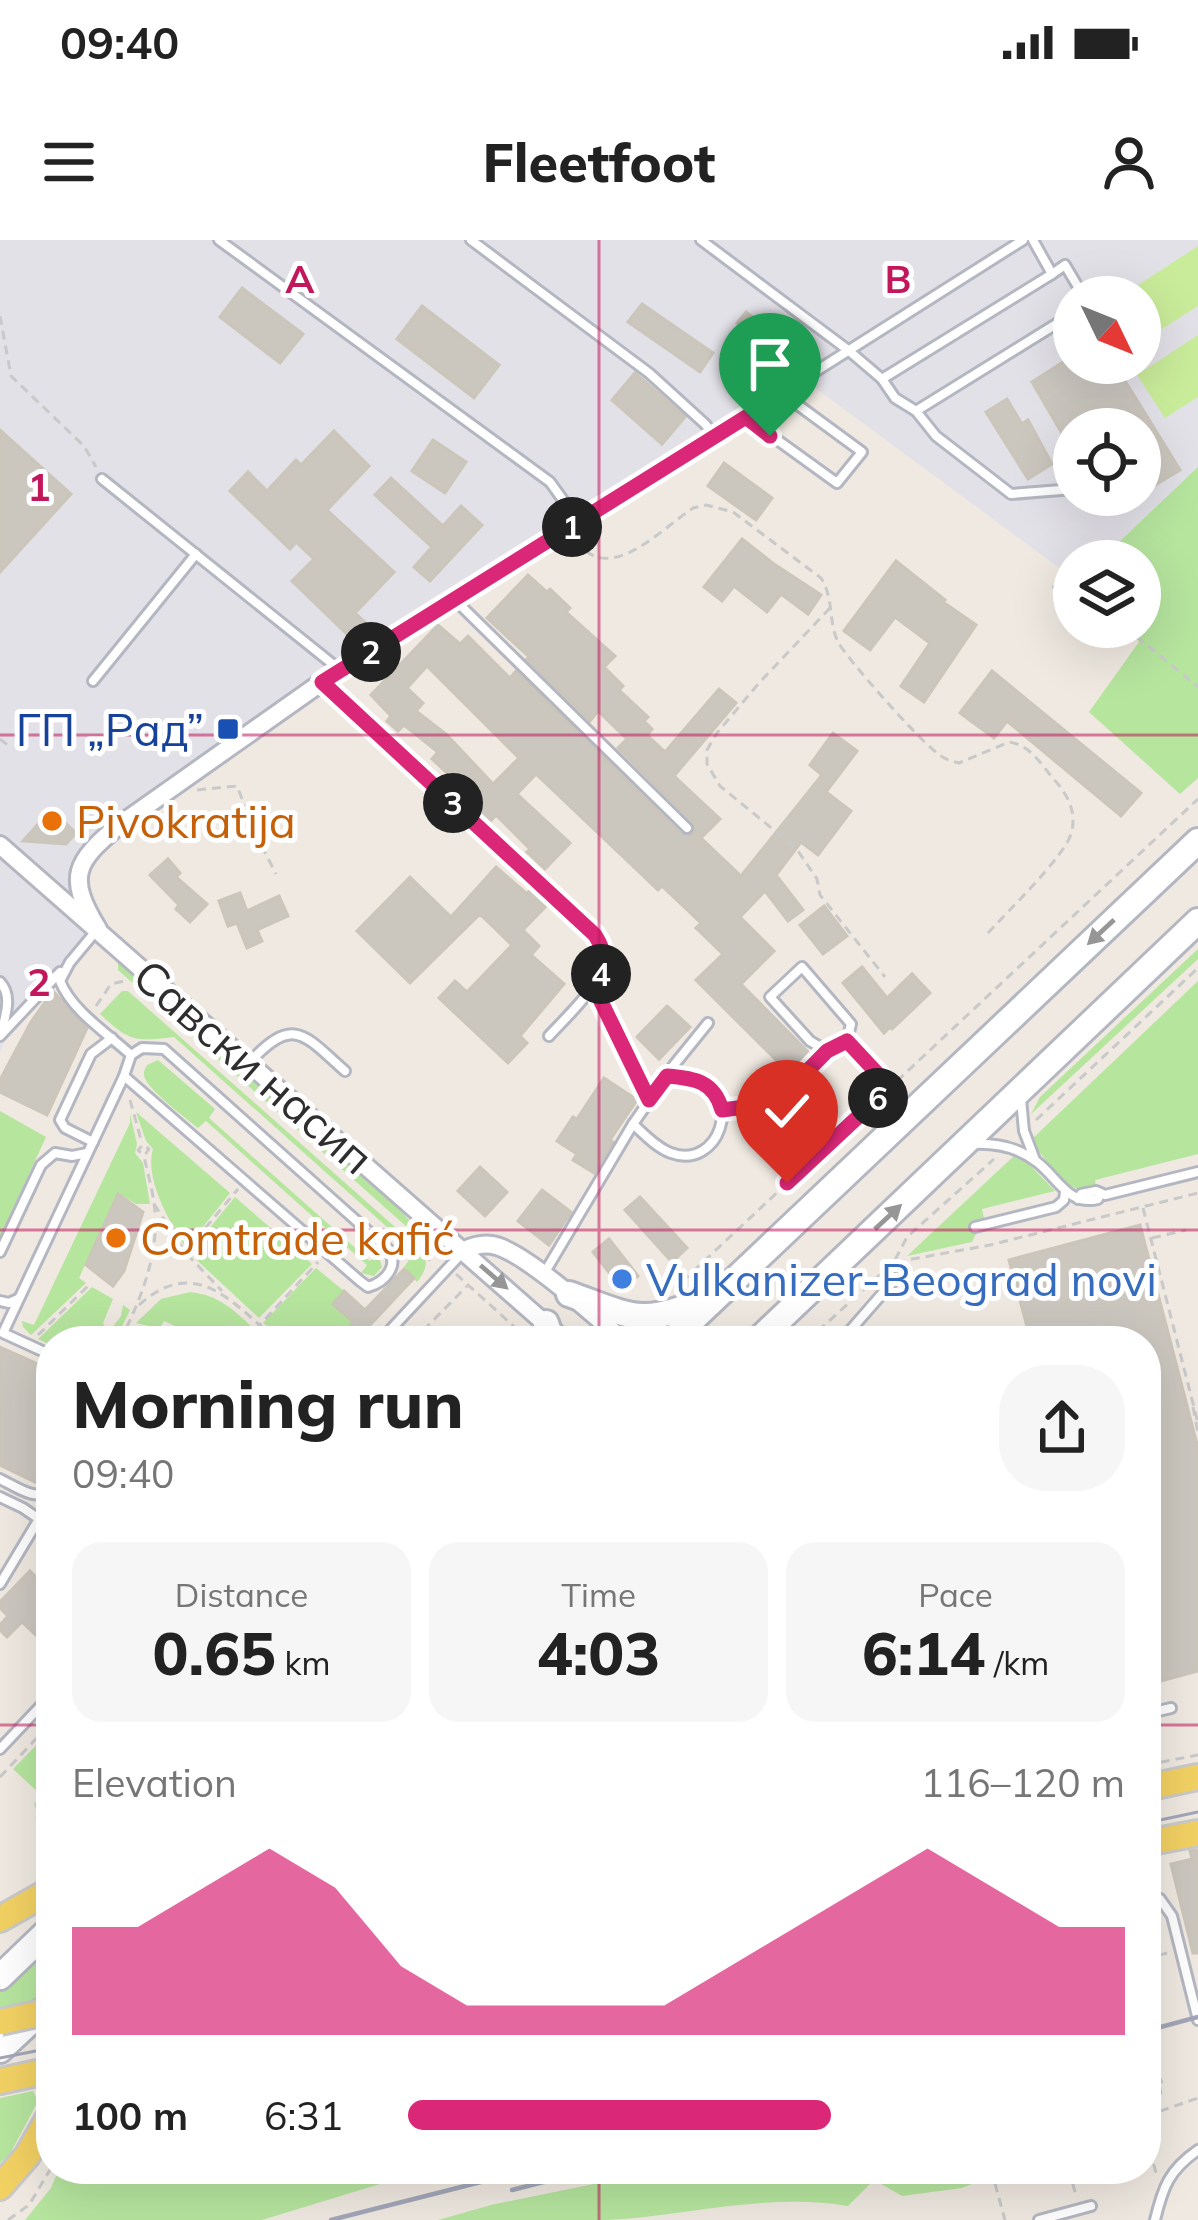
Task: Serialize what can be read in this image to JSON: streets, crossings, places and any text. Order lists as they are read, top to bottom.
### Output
{
  "streets": {
    "street": ["Савски насип"]
  },
  "places": {
    "transit": ["ГП „Рад”"],
    "other": ["Pivokratija", "Comtrade kafić", "Vulkanizer-Beograd novi"]
  },
  "north": "bottom right",
  "page": {
    "status": "09:40",
    "header": "Fleetfoot",
    "pins": [
      "1",
      "2",
      "3",
      "4",
      "6"
    ],
    "heading": ["Morning run", "09:40"],
    "stats": [
      ["Distance", "0.65 km"],
      ["Time", "4:03"],
      ["Pace", "6:14 /km"]
    ],
    "chart": ["Elevation", "116–120 m"],
    "list": [
      {
        "name": "100 m",
        "note": "6:31"
      }
    ]
  },
  "grid": {
    "columns": ["A", "B"],
    "rows": ["1", "2"]
  }
}
